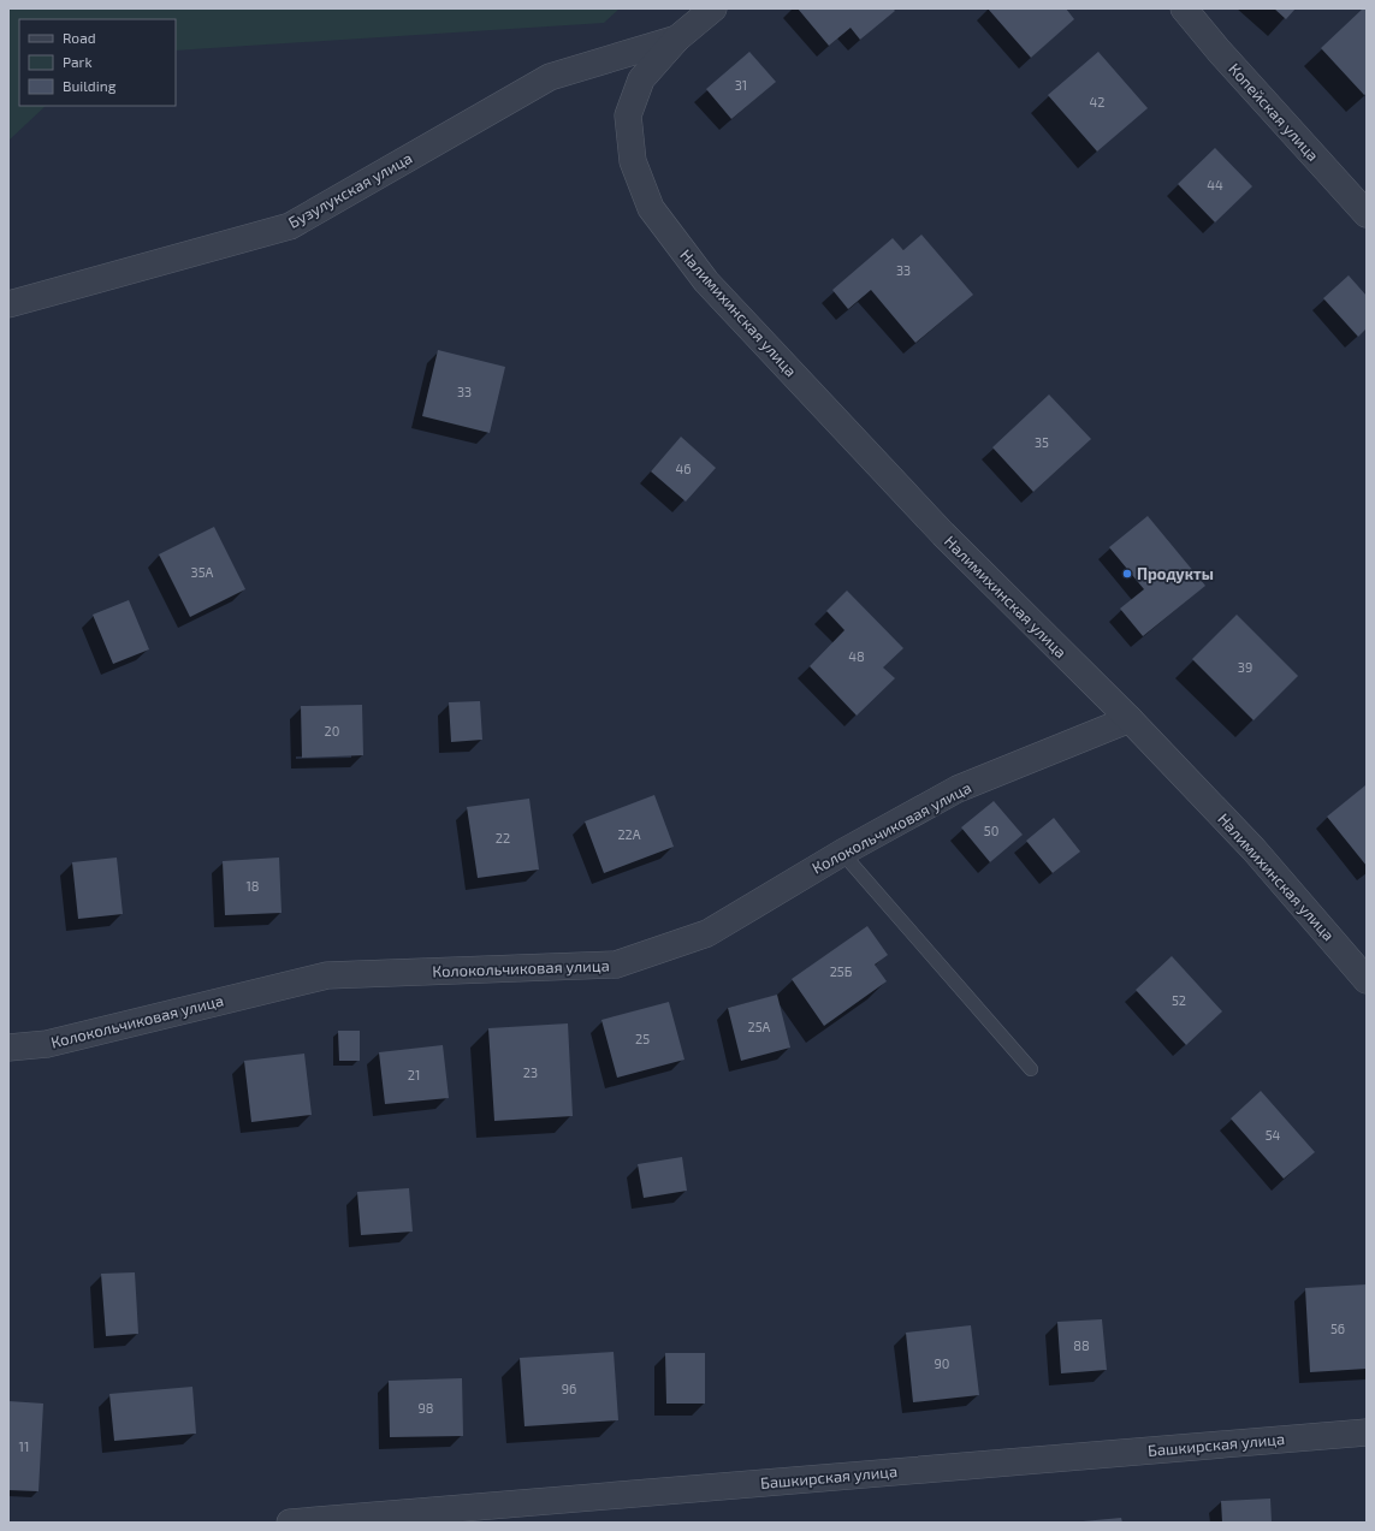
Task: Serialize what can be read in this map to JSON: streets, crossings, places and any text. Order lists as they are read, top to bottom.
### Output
{
  "streets": {
    "street": [
      "Копейская улица",
      "Бузулукская улица",
      "Налимихинская улица",
      "Колокольчиковая улица",
      "Башкирская улица"
    ]
  },
  "crossings": [
    ["Бузулукская улица", "Налимихинская улица"],
    ["Налимихинская улица", "Колокольчиковая улица"]
  ],
  "places": ["Продукты"],
  "house_numbers": [
    "31",
    "42",
    "44",
    "33",
    "33",
    "35",
    "46",
    "35А",
    "48",
    "39",
    "20",
    "50",
    "22А",
    "22",
    "18",
    "25Б",
    "52",
    "25А",
    "25",
    "23",
    "21",
    "54",
    "56",
    "88",
    "90",
    "96",
    "98",
    "11"
  ],
  "legend": ["Road", "Park", "Building"]
}
